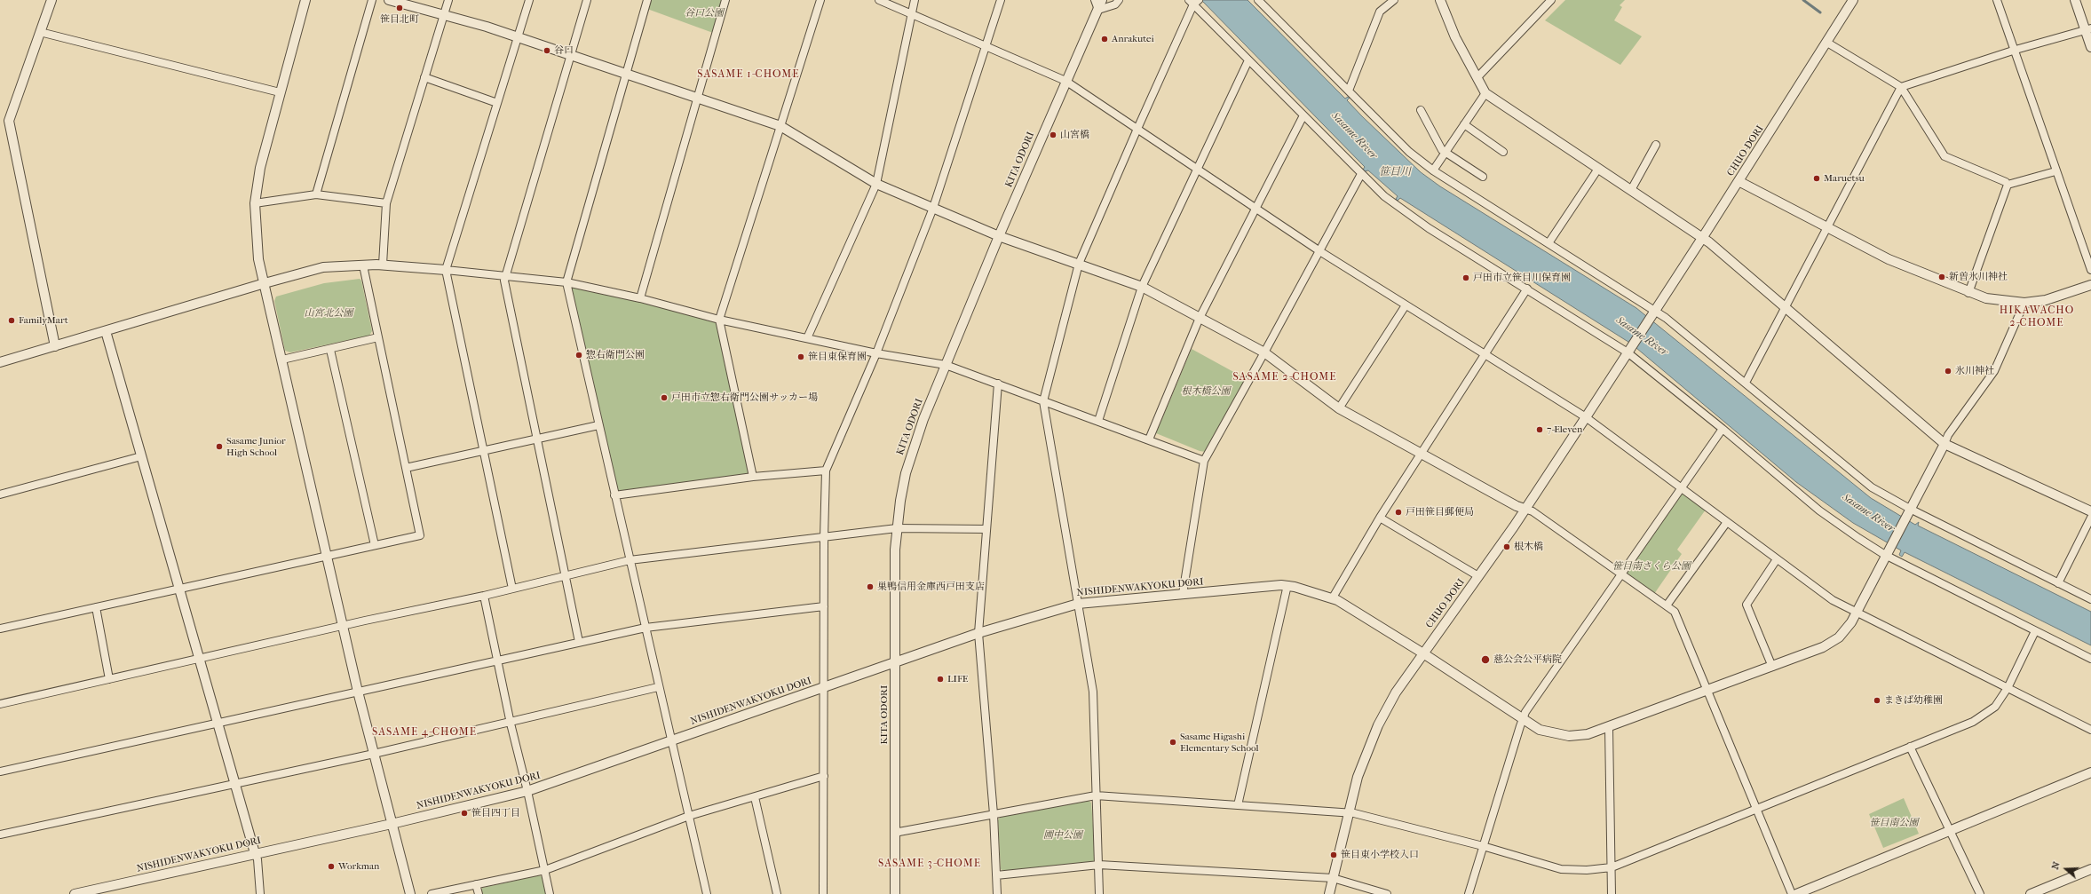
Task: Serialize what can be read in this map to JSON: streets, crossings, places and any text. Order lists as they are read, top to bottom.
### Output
{
  "streets": {
    "street": ["CHUO-DORI", "KITA ODORI", "NISHIDENWAKYOKU DORI"]
  },
  "crossings": [
    ["CHUO-DORI", "NISHIDENWAKYOKU DORI"],
    ["KITA ODORI", "NISHIDENWAKYOKU DORI"]
  ],
  "districts": [
    "SASAME 1-CHOME",
    "HIKAWACHO 2-CHOME",
    "SASAME 2-CHOME",
    "SASAME 4-CHOME",
    "SASAME 3-CHOME"
  ],
  "water": ["Sasame River", "笹目川"],
  "parks": [
    "谷口公園",
    "山宮北公園",
    "根木橋公園",
    "笹目南さくら公園",
    "笹目南公園",
    "圃中公園"
  ],
  "places": [
    "笹目北町",
    "Anrakutei",
    "谷口",
    "山宮橋",
    "Maruetsu",
    "新曽氷川神社",
    "戸田市立笹目川保育園",
    "FamilyMart",
    "惣右衛門公園",
    "笹目東保育園",
    "氷川神社",
    "戸田市立惣右衛門公園サッカー場",
    "7-Eleven",
    "Sasame Junior High School",
    "戸田笹目郵便局",
    "根木橋",
    "巣鴨信用金庫西戸田支店",
    "慈公会公平病院",
    "LIFE",
    "まきば幼稚園",
    "Sasame Higashi Elementary School",
    "笹目四丁目",
    "笹目東小学校入口",
    "Workman"
  ],
  "north": "left"
}
